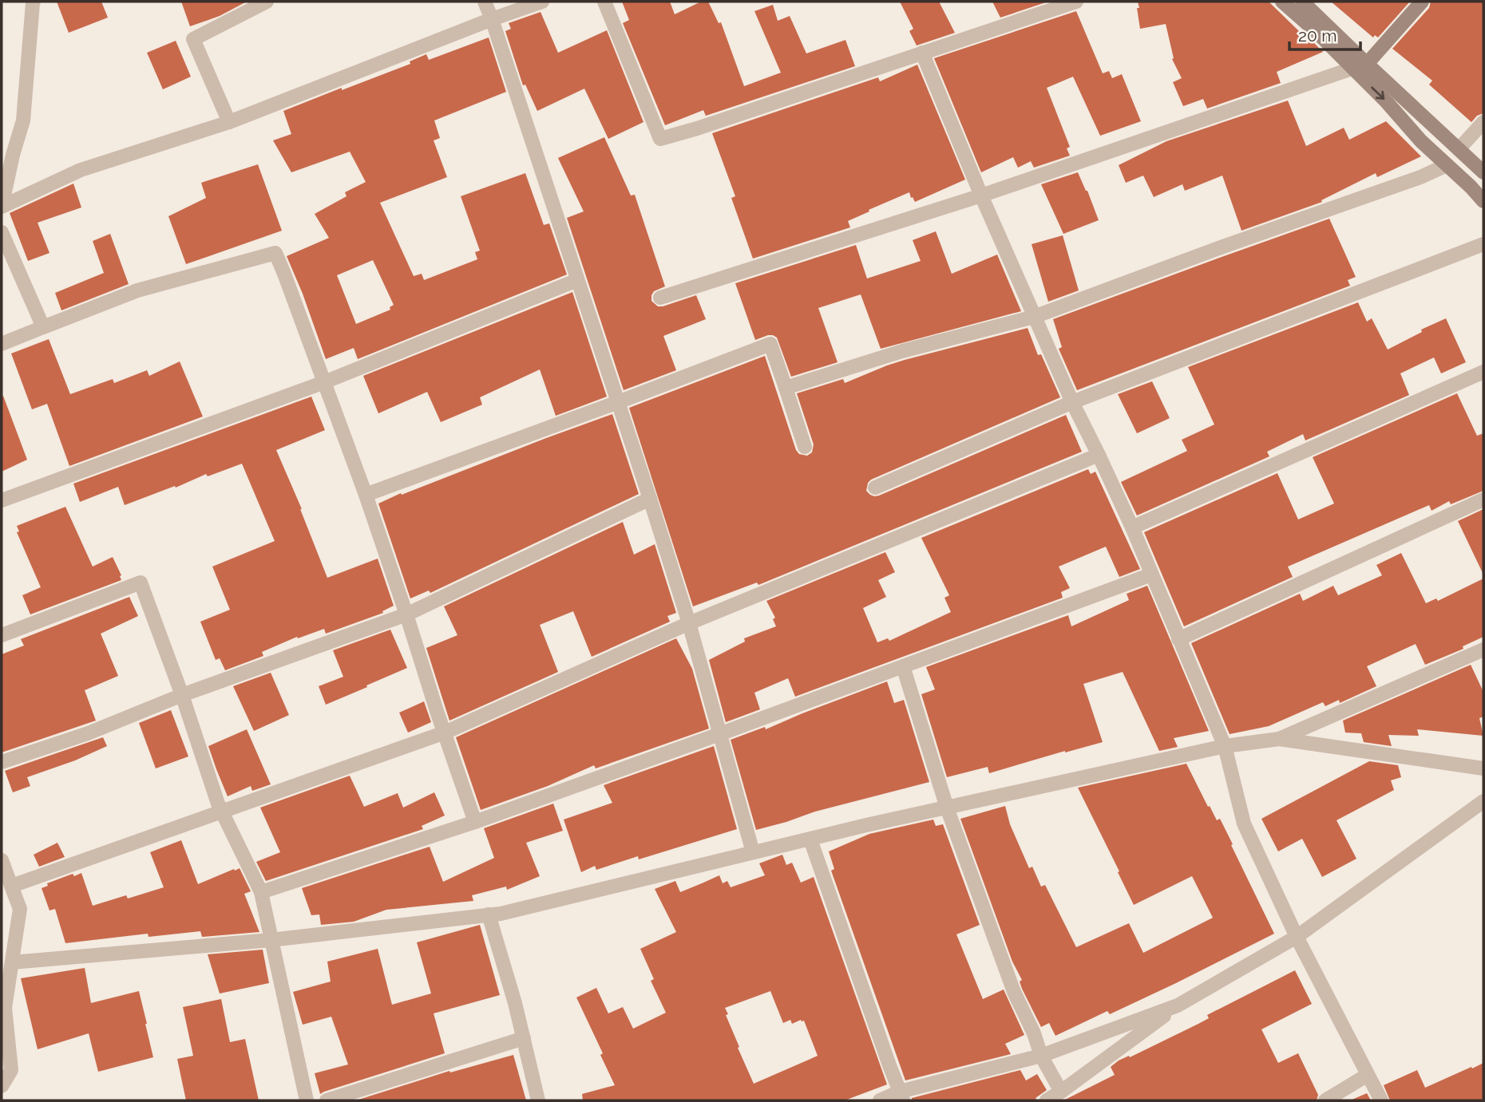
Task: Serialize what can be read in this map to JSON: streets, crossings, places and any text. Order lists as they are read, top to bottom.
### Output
{
  "scale_bar": "20 m"
}
